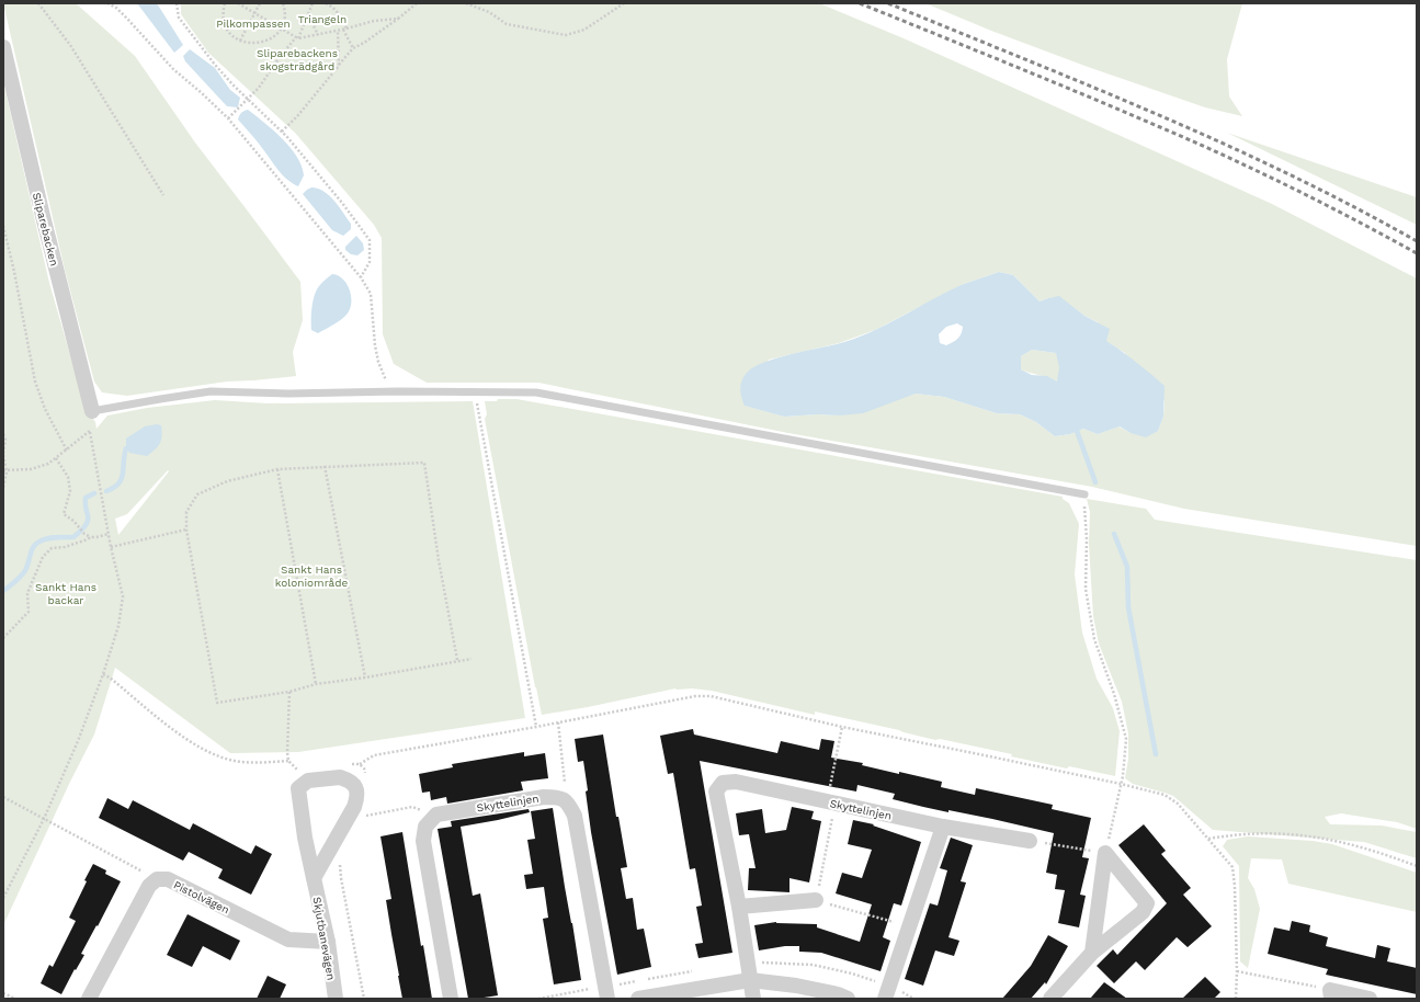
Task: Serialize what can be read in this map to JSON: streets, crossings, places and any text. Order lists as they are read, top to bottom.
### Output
{
  "streets": {
    "street": [
      "Sliparebacken",
      "Skyttelinjen",
      "Pistolvägen",
      "Skjutbanevägen"
    ]
  },
  "crossings": [
    ["Pistolvägen", "Skjutbanevägen"]
  ],
  "parks": [
    "Triangeln",
    "Pilkompassen",
    "Sliparebackens skogsträdgård",
    "Sankt Hans koloniområde",
    "Sankt Hans backar"
  ]
}
